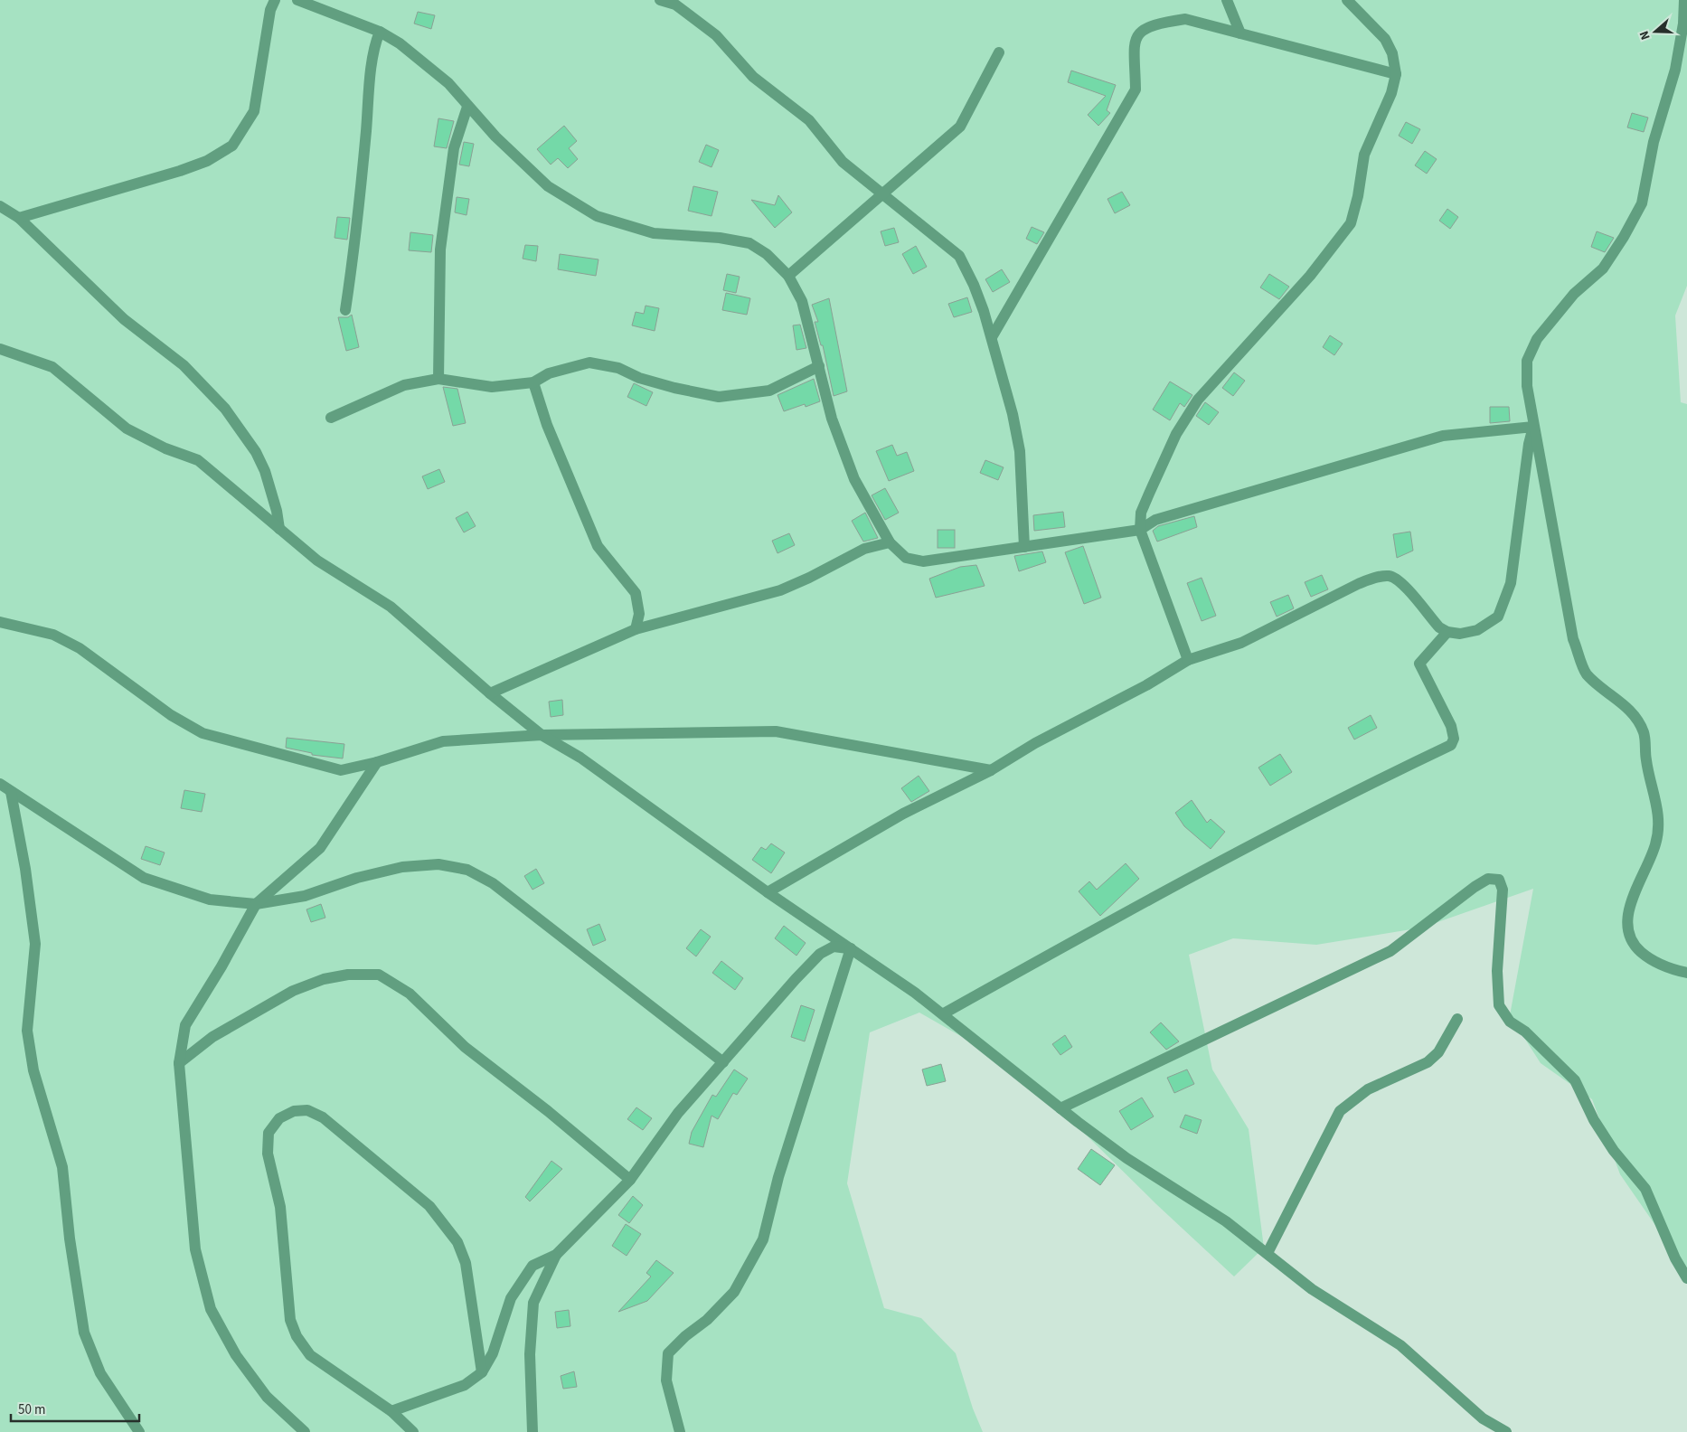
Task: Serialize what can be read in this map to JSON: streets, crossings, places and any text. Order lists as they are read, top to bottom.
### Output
{
  "scale_bar": "50 m",
  "north": "left"
}
